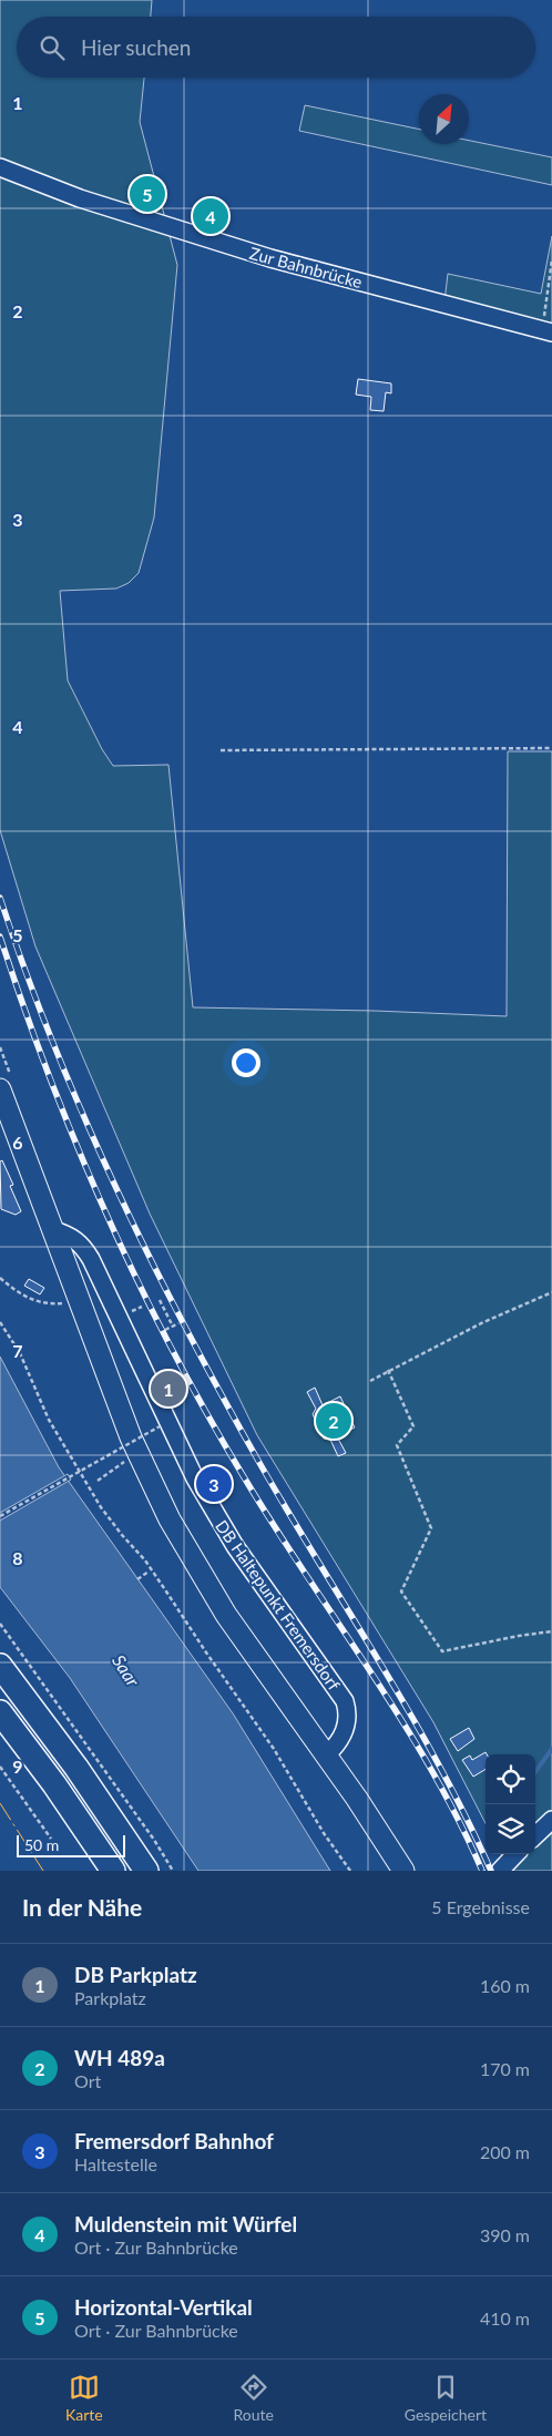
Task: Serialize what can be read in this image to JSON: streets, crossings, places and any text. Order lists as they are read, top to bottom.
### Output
{
  "streets": {
    "street": ["Zur Bahnbrücke", "DB Haltepunkt Fremersdorf"]
  },
  "water": ["Saar"],
  "scale_bar": "50 m",
  "north": "top right",
  "page": {
    "search": "Hier suchen",
    "pins": [
      "5",
      "4",
      "1",
      "2",
      "3"
    ],
    "scale": "50 m",
    "heading": ["In der Nähe", "5 Ergebnisse"],
    "list": [
      {
        "mark": "1",
        "name": "DB Parkplatz",
        "note": "Parkplatz",
        "value": "160 m"
      },
      {
        "mark": "2",
        "name": "WH 489a",
        "note": "Ort",
        "value": "170 m"
      },
      {
        "mark": "3",
        "name": "Fremersdorf Bahnhof",
        "note": "Haltestelle",
        "value": "200 m"
      },
      {
        "mark": "4",
        "name": "Muldenstein mit Würfel",
        "note": "Ort · Zur Bahnbrücke",
        "value": "390 m"
      },
      {
        "mark": "5",
        "name": "Horizontal-Vertikal",
        "note": "Ort · Zur Bahnbrücke",
        "value": "410 m"
      }
    ],
    "nav": ["Karte", "Route", "Gespeichert"]
  },
  "grid": {
    "rows": [
      "1",
      "2",
      "3",
      "4",
      "5",
      "6",
      "7",
      "8",
      "9"
    ]
  }
}
